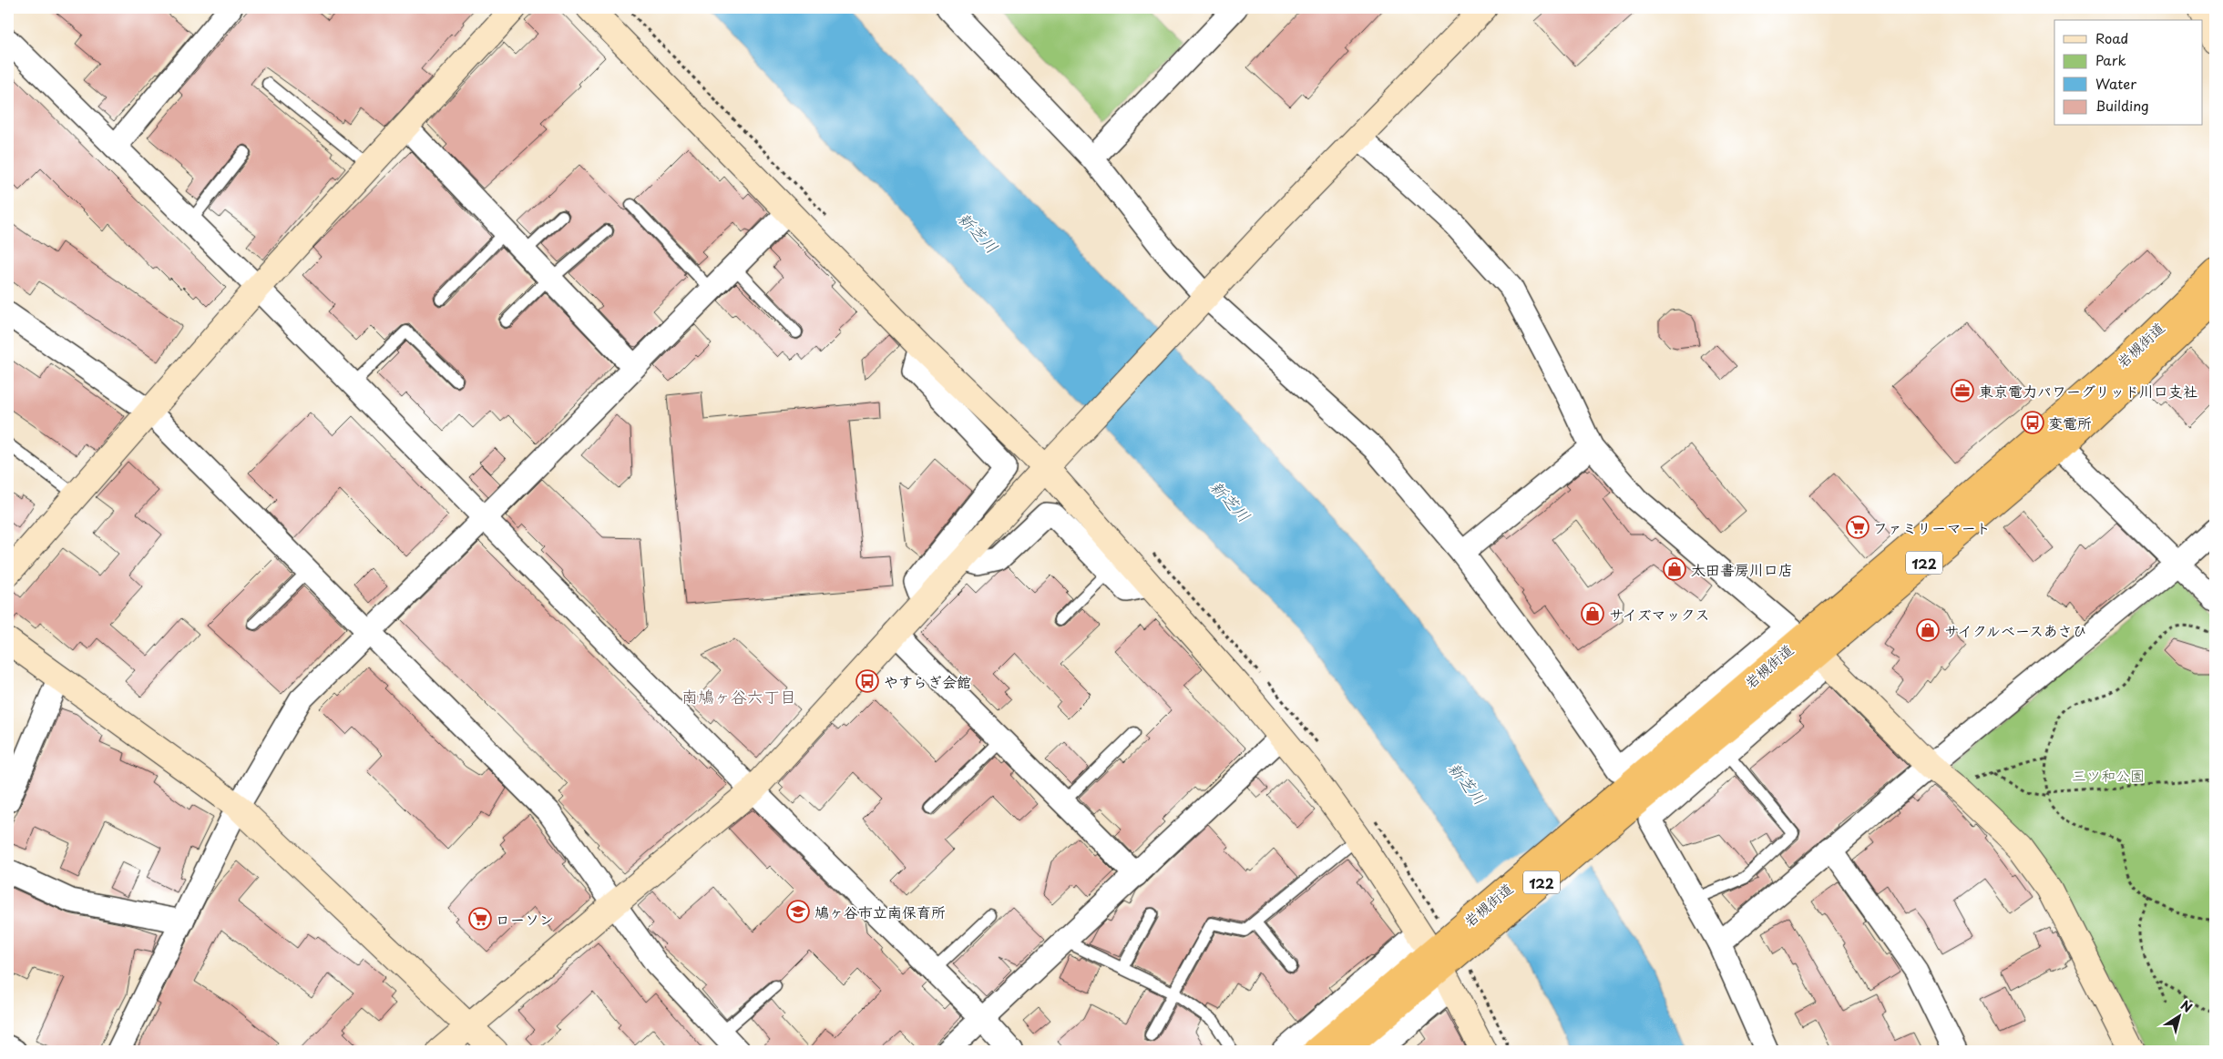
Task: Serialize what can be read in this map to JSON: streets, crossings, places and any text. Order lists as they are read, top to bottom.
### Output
{
  "streets": {
    "highway": ["岩槻街道", "122"]
  },
  "districts": ["南鳩ヶ谷六丁目"],
  "water": ["新芝川"],
  "parks": ["三ツ和公園"],
  "places": {
    "office": ["東京電力パワーグリッド川口支社"],
    "bus stop": ["変電所", "やすらぎ会館"],
    "supermarket": ["ファミリーマート", "ローソン"],
    "shop": ["太田書房川口店", "サイズマックス", "サイクルベースあさひ"],
    "school or university": ["鳩ヶ谷市立南保育所"]
  },
  "legend": [
    "Road",
    "Park",
    "Water",
    "Building"
  ],
  "north": "top right"
}
